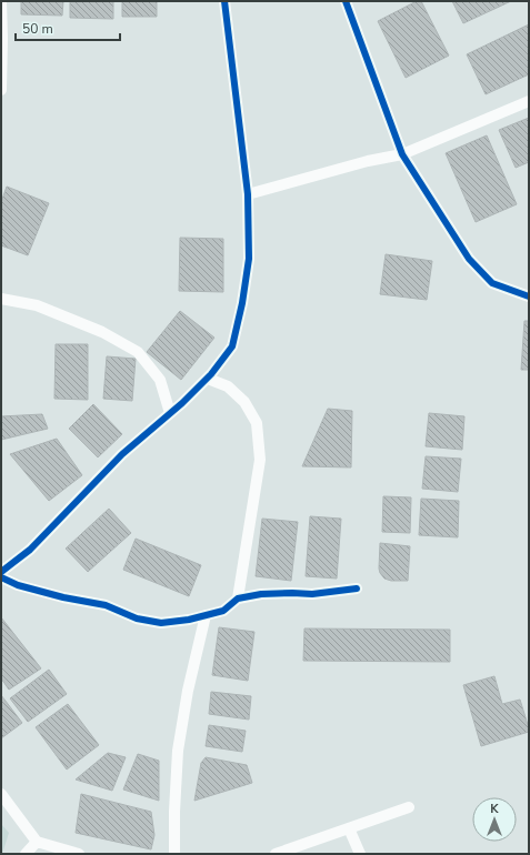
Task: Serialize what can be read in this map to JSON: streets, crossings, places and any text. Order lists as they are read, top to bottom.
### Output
{
  "scale_bar": "50 m",
  "north": "top"
}
